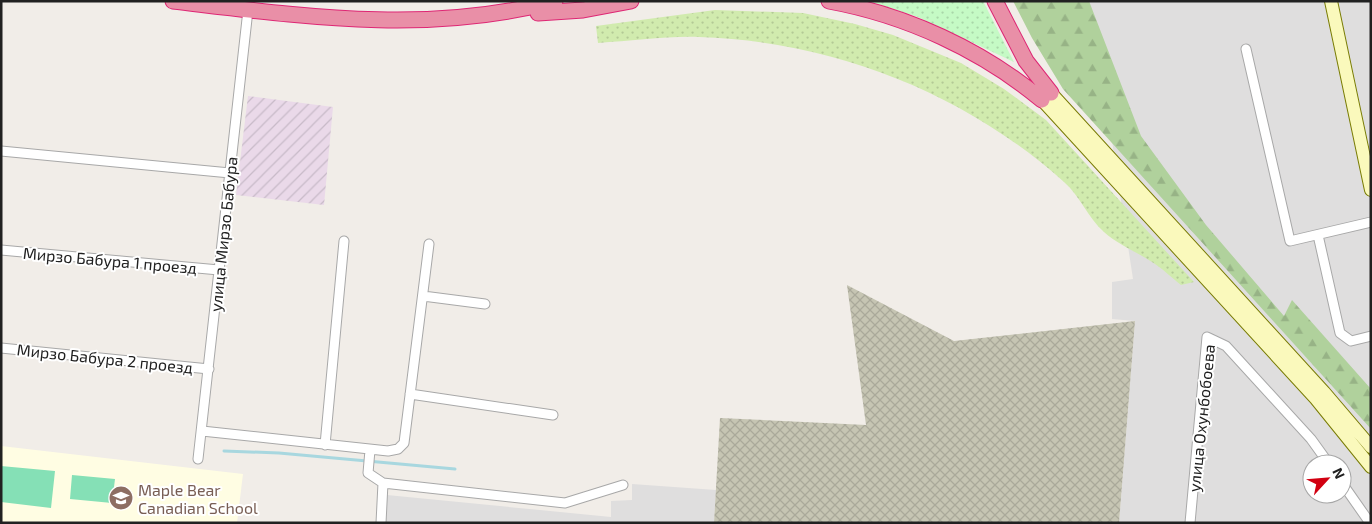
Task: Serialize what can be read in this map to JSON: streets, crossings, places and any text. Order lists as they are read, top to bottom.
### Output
{
  "streets": {
    "street": [
      "улица Мирзо Бабура",
      "Мирзо Бабура 1 проезд",
      "Мирзо Бабура 2 проезд",
      "улица Охунбобоева"
    ]
  },
  "crossings": [
    ["улица Мирзо Бабура", "Мирзо Бабура 1 проезд"],
    ["улица Мирзо Бабура", "Мирзо Бабура 2 проезд"]
  ],
  "places": {
    "school or university": ["Maple Bear Canadian School"]
  },
  "north": "top right"
}
